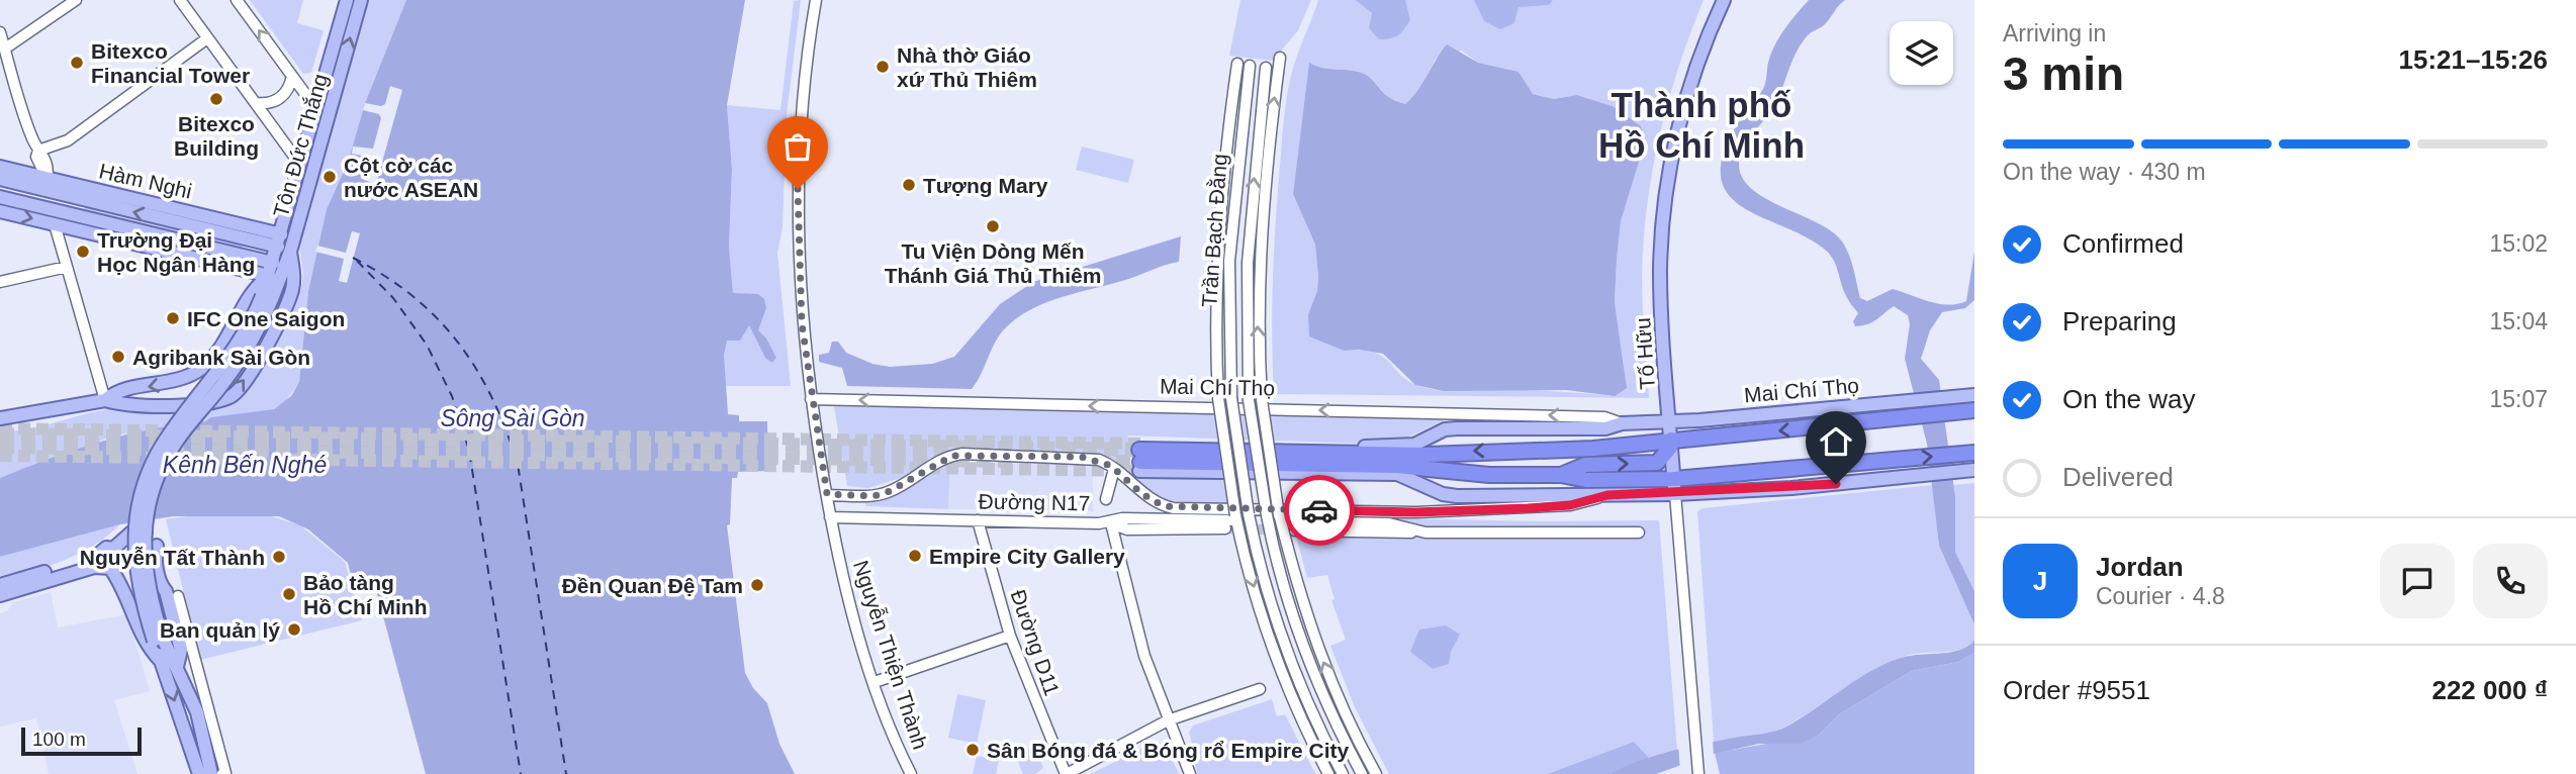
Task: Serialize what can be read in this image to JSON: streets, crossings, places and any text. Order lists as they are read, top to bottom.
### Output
{
  "streets": {
    "highway": ["Mai Chí Thọ"],
    "main road": ["Tôn Ðức Thắng", "Hàm Nghi", "Tố Hữu"],
    "street": [
      "Trần Bạch Đằng",
      "Đường N17",
      "Đường D11",
      "Nguyễn Thiện Thành"
    ]
  },
  "crossings": [
    ["Tôn Ðức Thắng", "Hàm Nghi"],
    ["Tố Hữu", "Mai Chí Thọ"],
    ["Mai Chí Thọ", "Nguyễn Thiện Thành"],
    ["Đường N17", "Đường D11"],
    ["Đường N17", "Nguyễn Thiện Thành"]
  ],
  "districts": ["Thành phố Hồ Chí Minh"],
  "water": ["Sông Sài Gòn", "Kênh Bến Nghé"],
  "places": [
    "Bitexco Financial Tower",
    "Nhà thờ Giáo xứ Thủ Thiêm",
    "Bitexco Building",
    "Cột cờ các nước ASEAN",
    "Tượng Mary",
    "Tu Viện Dòng Mến Thánh Giá Thủ Thiêm",
    "Trường Đại Học Ngân Hàng",
    "IFC One Saigon",
    "Agribank Sài Gòn",
    "Empire City Gallery",
    "Nguyễn Tất Thành",
    "Đền Quan Đệ Tam",
    "Bảo tàng Hồ Chí Minh",
    "Ban quản lý",
    "Sân Bóng đá & Bóng rổ Empire City"
  ],
  "scale_bar": "100 m",
  "page": {
    "heading": ["3 min", "Arriving in", "15:21–15:26"],
    "panel": [
      "Jordan",
      "Courier · 4.8",
      "Order #9551",
      "222 000 ₫"
    ],
    "bar": "On the way · 430 m",
    "list": [
      ["Confirmed", "15:02"],
      ["Preparing", "15:04"],
      ["On the way", "15:07"],
      "Delivered"
    ],
    "round": "J",
    "scale": "100 m"
  }
}
